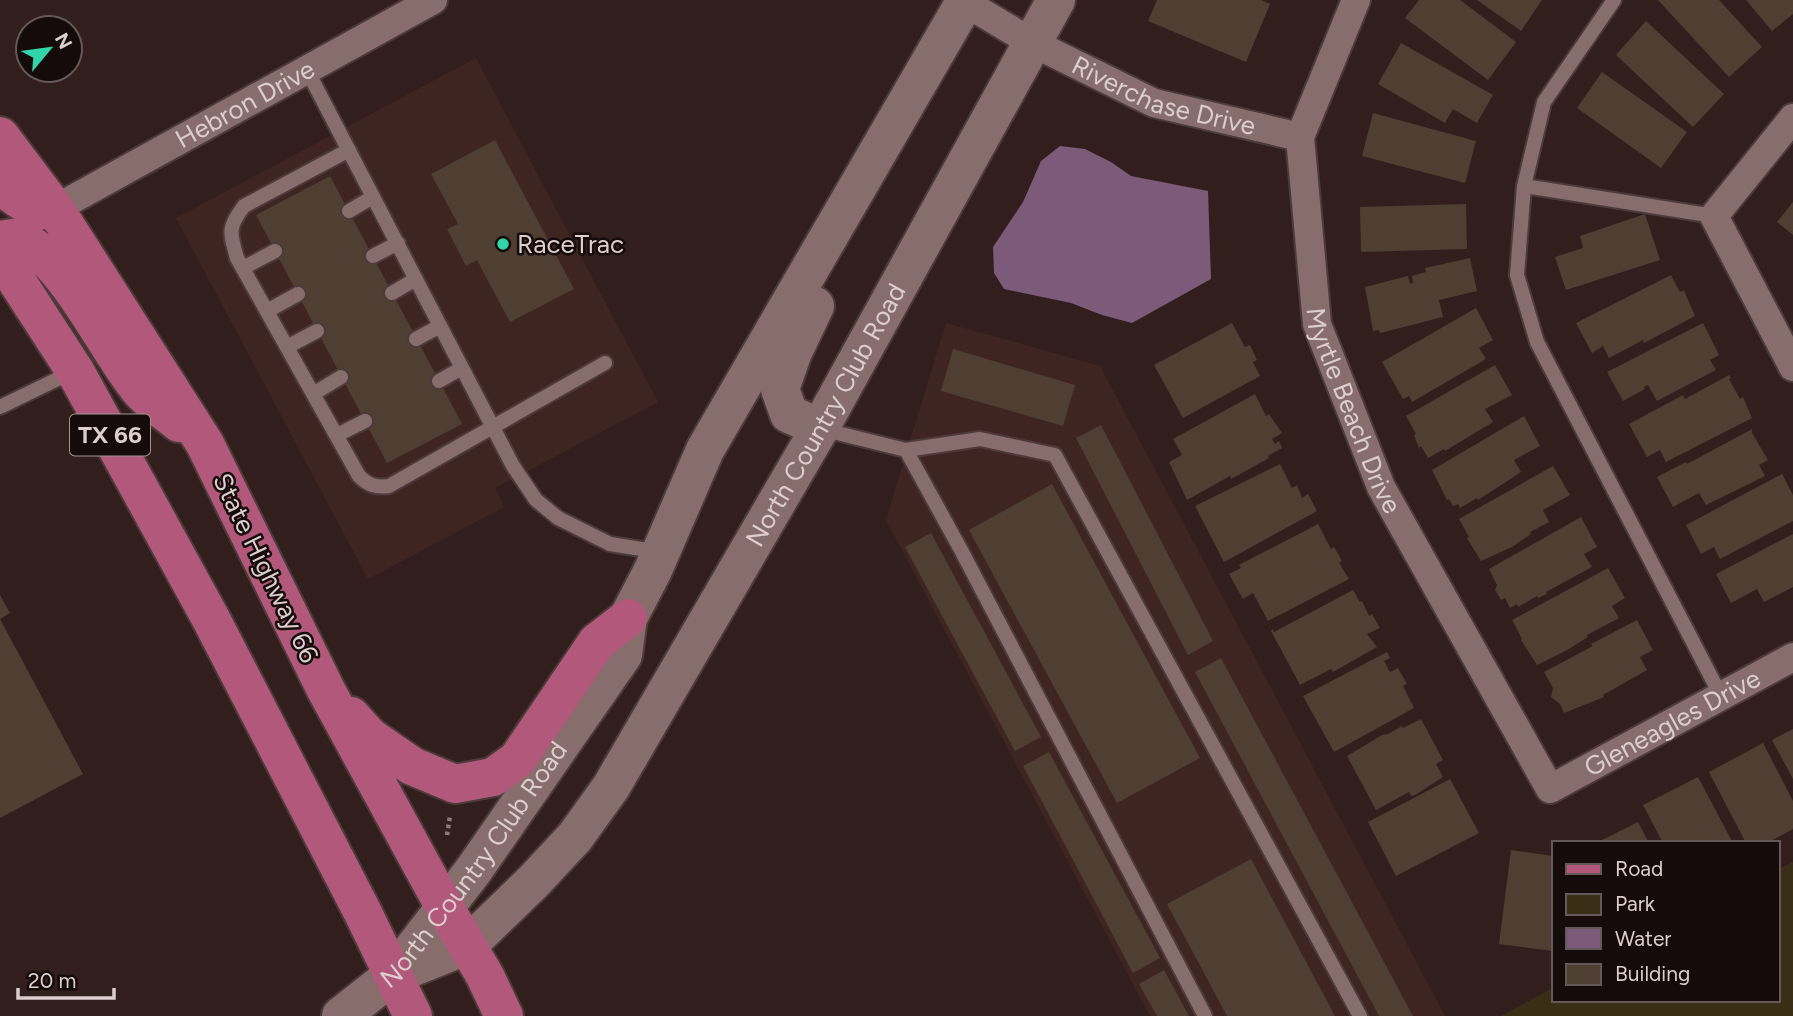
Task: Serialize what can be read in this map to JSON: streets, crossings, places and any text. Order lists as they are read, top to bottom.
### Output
{
  "streets": {
    "main road": ["North Country Club Road", "TX 66", "State Highway 66"],
    "street": [
      "Riverchase Drive",
      "Hebron Drive",
      "Myrtle Beach Drive",
      "Gleneagles Drive"
    ]
  },
  "crossings": [
    ["Riverchase Drive", "Myrtle Beach Drive"],
    ["Riverchase Drive", "North Country Club Road"],
    ["Hebron Drive", "State Highway 66"],
    ["Myrtle Beach Drive", "Gleneagles Drive"],
    ["North Country Club Road", "TX 66"],
    ["North Country Club Road", "State Highway 66"]
  ],
  "places": ["RaceTrac"],
  "legend": [
    "Road",
    "Park",
    "Water",
    "Building"
  ],
  "scale_bar": "20 m",
  "north": "top right"
}
